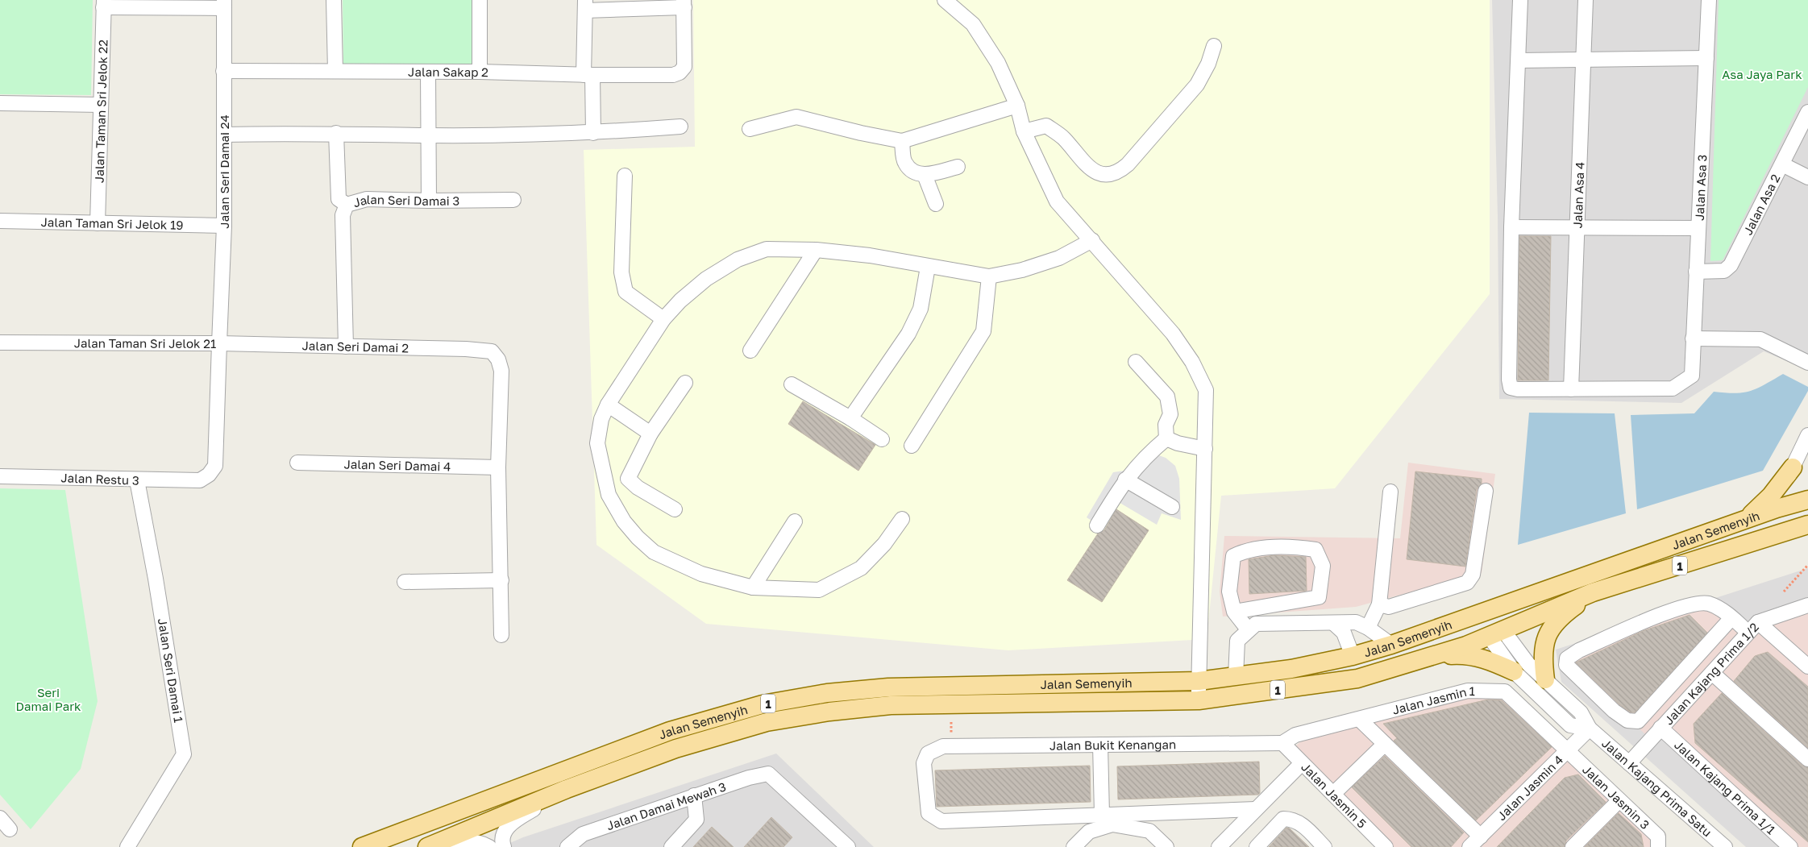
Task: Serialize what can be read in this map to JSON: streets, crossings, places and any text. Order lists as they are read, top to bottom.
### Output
{
  "streets": {
    "main road": ["Jalan Semenyih", "1"],
    "street": [
      "Jalan Sakap 2",
      "Jalan Taman Sri Jelok 22",
      "Jalan Seri Damai 24",
      "Jalan Asa 3",
      "Jalan Asa 4",
      "Jalan Seri Damai 3",
      "Jalan Asa 2",
      "Jalan Taman Sri Jelok 19",
      "Jalan Taman Sri Jelok 21",
      "Jalan Seri Damai 2",
      "Jalan Seri Damai 4",
      "Jalan Restu 3",
      "Jalan Seri Damai 1",
      "Jalan Kajang Prima 1/2",
      "Jalan Jasmin 1",
      "Jalan Bukit Kenangan",
      "Jalan Jasmin 4",
      "Jalan Kajang Prima Satu",
      "Jalan Kajang Prima 1/1",
      "Jalan Jasmin 5",
      "Jalan Jasmin 3",
      "Jalan Damai Mewah 3"
    ]
  },
  "crossings": [
    ["Jalan Sakap 2", "Jalan Seri Damai 24"],
    ["Jalan Taman Sri Jelok 22", "Jalan Taman Sri Jelok 19"],
    ["Jalan Seri Damai 24", "Jalan Taman Sri Jelok 19"],
    ["Jalan Seri Damai 24", "Jalan Taman Sri Jelok 21"],
    ["Jalan Seri Damai 24", "Jalan Seri Damai 2"],
    ["Jalan Asa 3", "Jalan Asa 4"],
    ["Jalan Asa 3", "Jalan Asa 2"],
    ["Jalan Seri Damai 3", "Jalan Seri Damai 2"],
    ["Jalan Taman Sri Jelok 21", "Jalan Seri Damai 2"],
    ["Jalan Taman Sri Jelok 21", "Jalan Restu 3"],
    ["Jalan Seri Damai 2", "Jalan Seri Damai 4"],
    ["Jalan Restu 3", "Jalan Seri Damai 1"],
    ["Jalan Semenyih", "Jalan Kajang Prima Satu"],
    ["Jalan Kajang Prima 1/2", "Jalan Kajang Prima Satu"],
    ["Jalan Kajang Prima 1/2", "Jalan Kajang Prima 1/1"],
    ["Jalan Jasmin 1", "Jalan Bukit Kenangan"],
    ["Jalan Jasmin 1", "Jalan Jasmin 4"],
    ["Jalan Jasmin 1", "Jalan Jasmin 5"],
    ["Jalan Jasmin 1", "Jalan Jasmin 3"],
    ["Jalan Bukit Kenangan", "Jalan Jasmin 5"],
    ["Jalan Jasmin 4", "Jalan Kajang Prima Satu"],
    ["Jalan Jasmin 4", "Jalan Jasmin 3"]
  ],
  "parks": ["Asa Jaya Park", "Seri Damai Park"]
}
